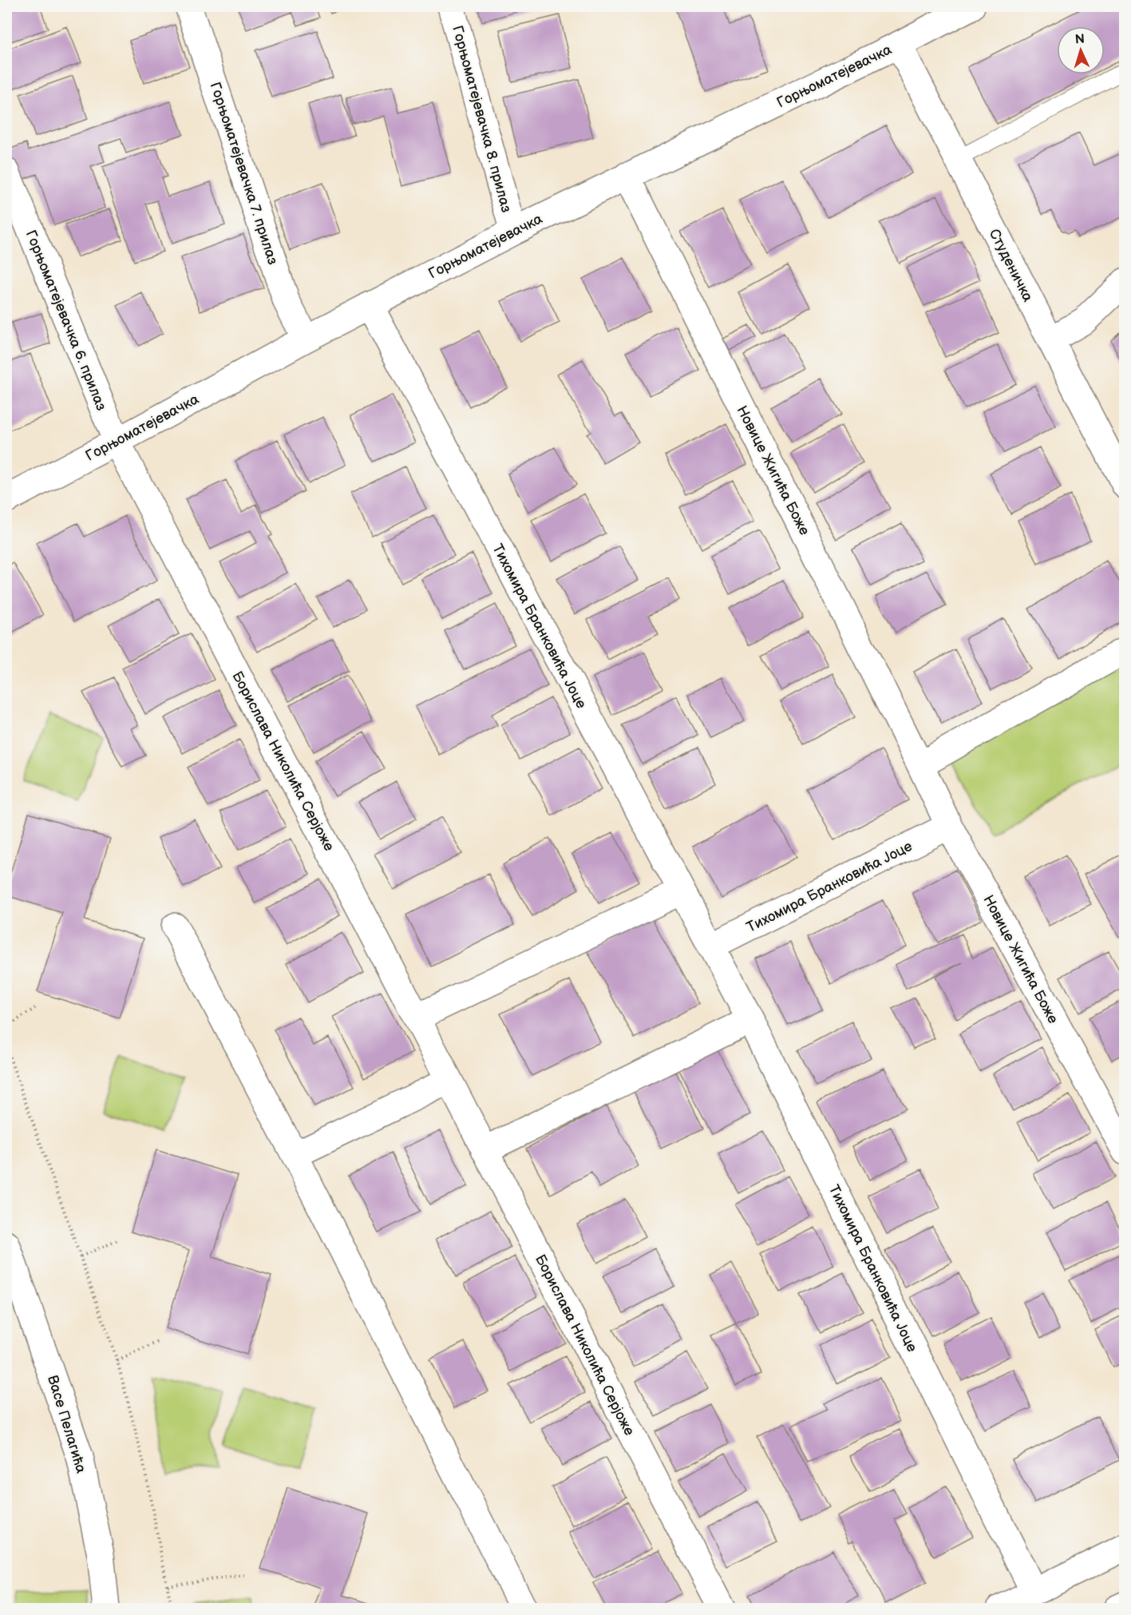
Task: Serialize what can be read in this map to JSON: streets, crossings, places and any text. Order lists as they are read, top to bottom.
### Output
{
  "streets": {
    "street": [
      "Горњоматејевачка",
      "Горњоматејевачка 8. прилаз",
      "Горњоматејевачка 7. прилаз",
      "Студеничка",
      "Горњоматејевачка 6. прилаз",
      "Новице Жигића Боже",
      "Тихомира Бранковића Јоце",
      "Борислава Николића Серјоже",
      "Васе Пелагића"
    ]
  },
  "crossings": [
    ["Горњоматејевачка", "Горњоматејевачка 8. прилаз"],
    ["Горњоматејевачка", "Горњоматејевачка 7. прилаз"],
    ["Горњоматејевачка", "Студеничка"],
    ["Горњоматејевачка", "Горњоматејевачка 6. прилаз"],
    ["Горњоматејевачка", "Новице Жигића Боже"],
    ["Горњоматејевачка", "Тихомира Бранковића Јоце"],
    ["Горњоматејевачка", "Борислава Николића Серјоже"],
    ["Горњоматејевачка 6. прилаз", "Борислава Николића Серјоже"],
    ["Новице Жигића Боже", "Тихомира Бранковића Јоце"]
  ],
  "north": "top"
}
